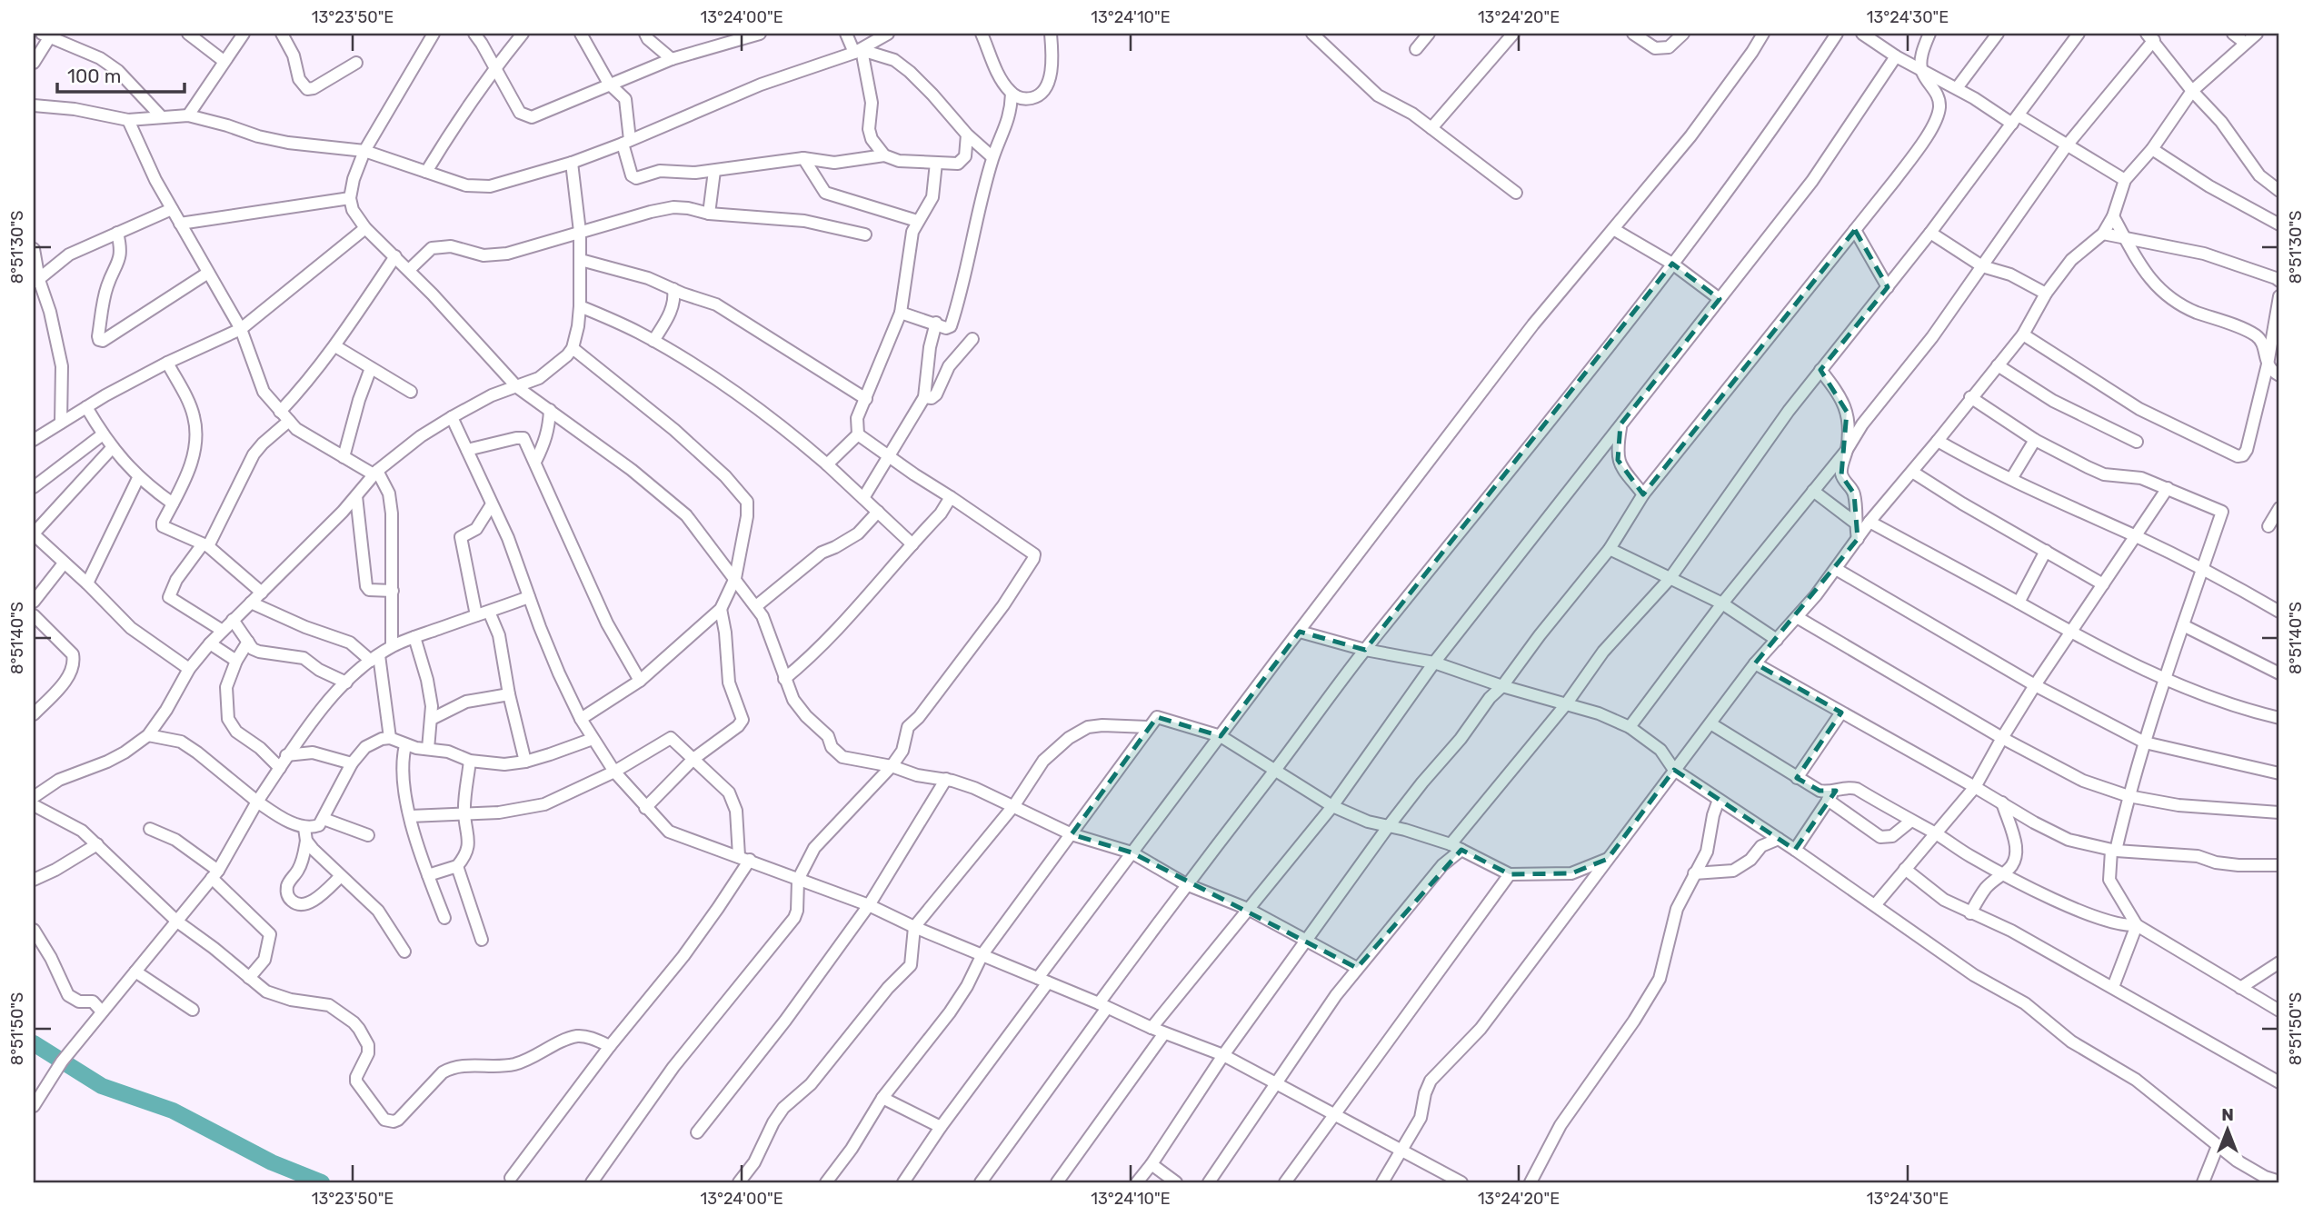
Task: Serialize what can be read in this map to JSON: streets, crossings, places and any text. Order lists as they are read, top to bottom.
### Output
{
  "scale_bar": "100 m",
  "north": "top",
  "coordinates": [
    "13°23'50\"E",
    "13°24'00\"E",
    "13°24'10\"E",
    "13°24'20\"E",
    "13°24'30\"E",
    "8°51'30\"S",
    "8°51'40\"S",
    "8°51'50\"S"
  ]
}
